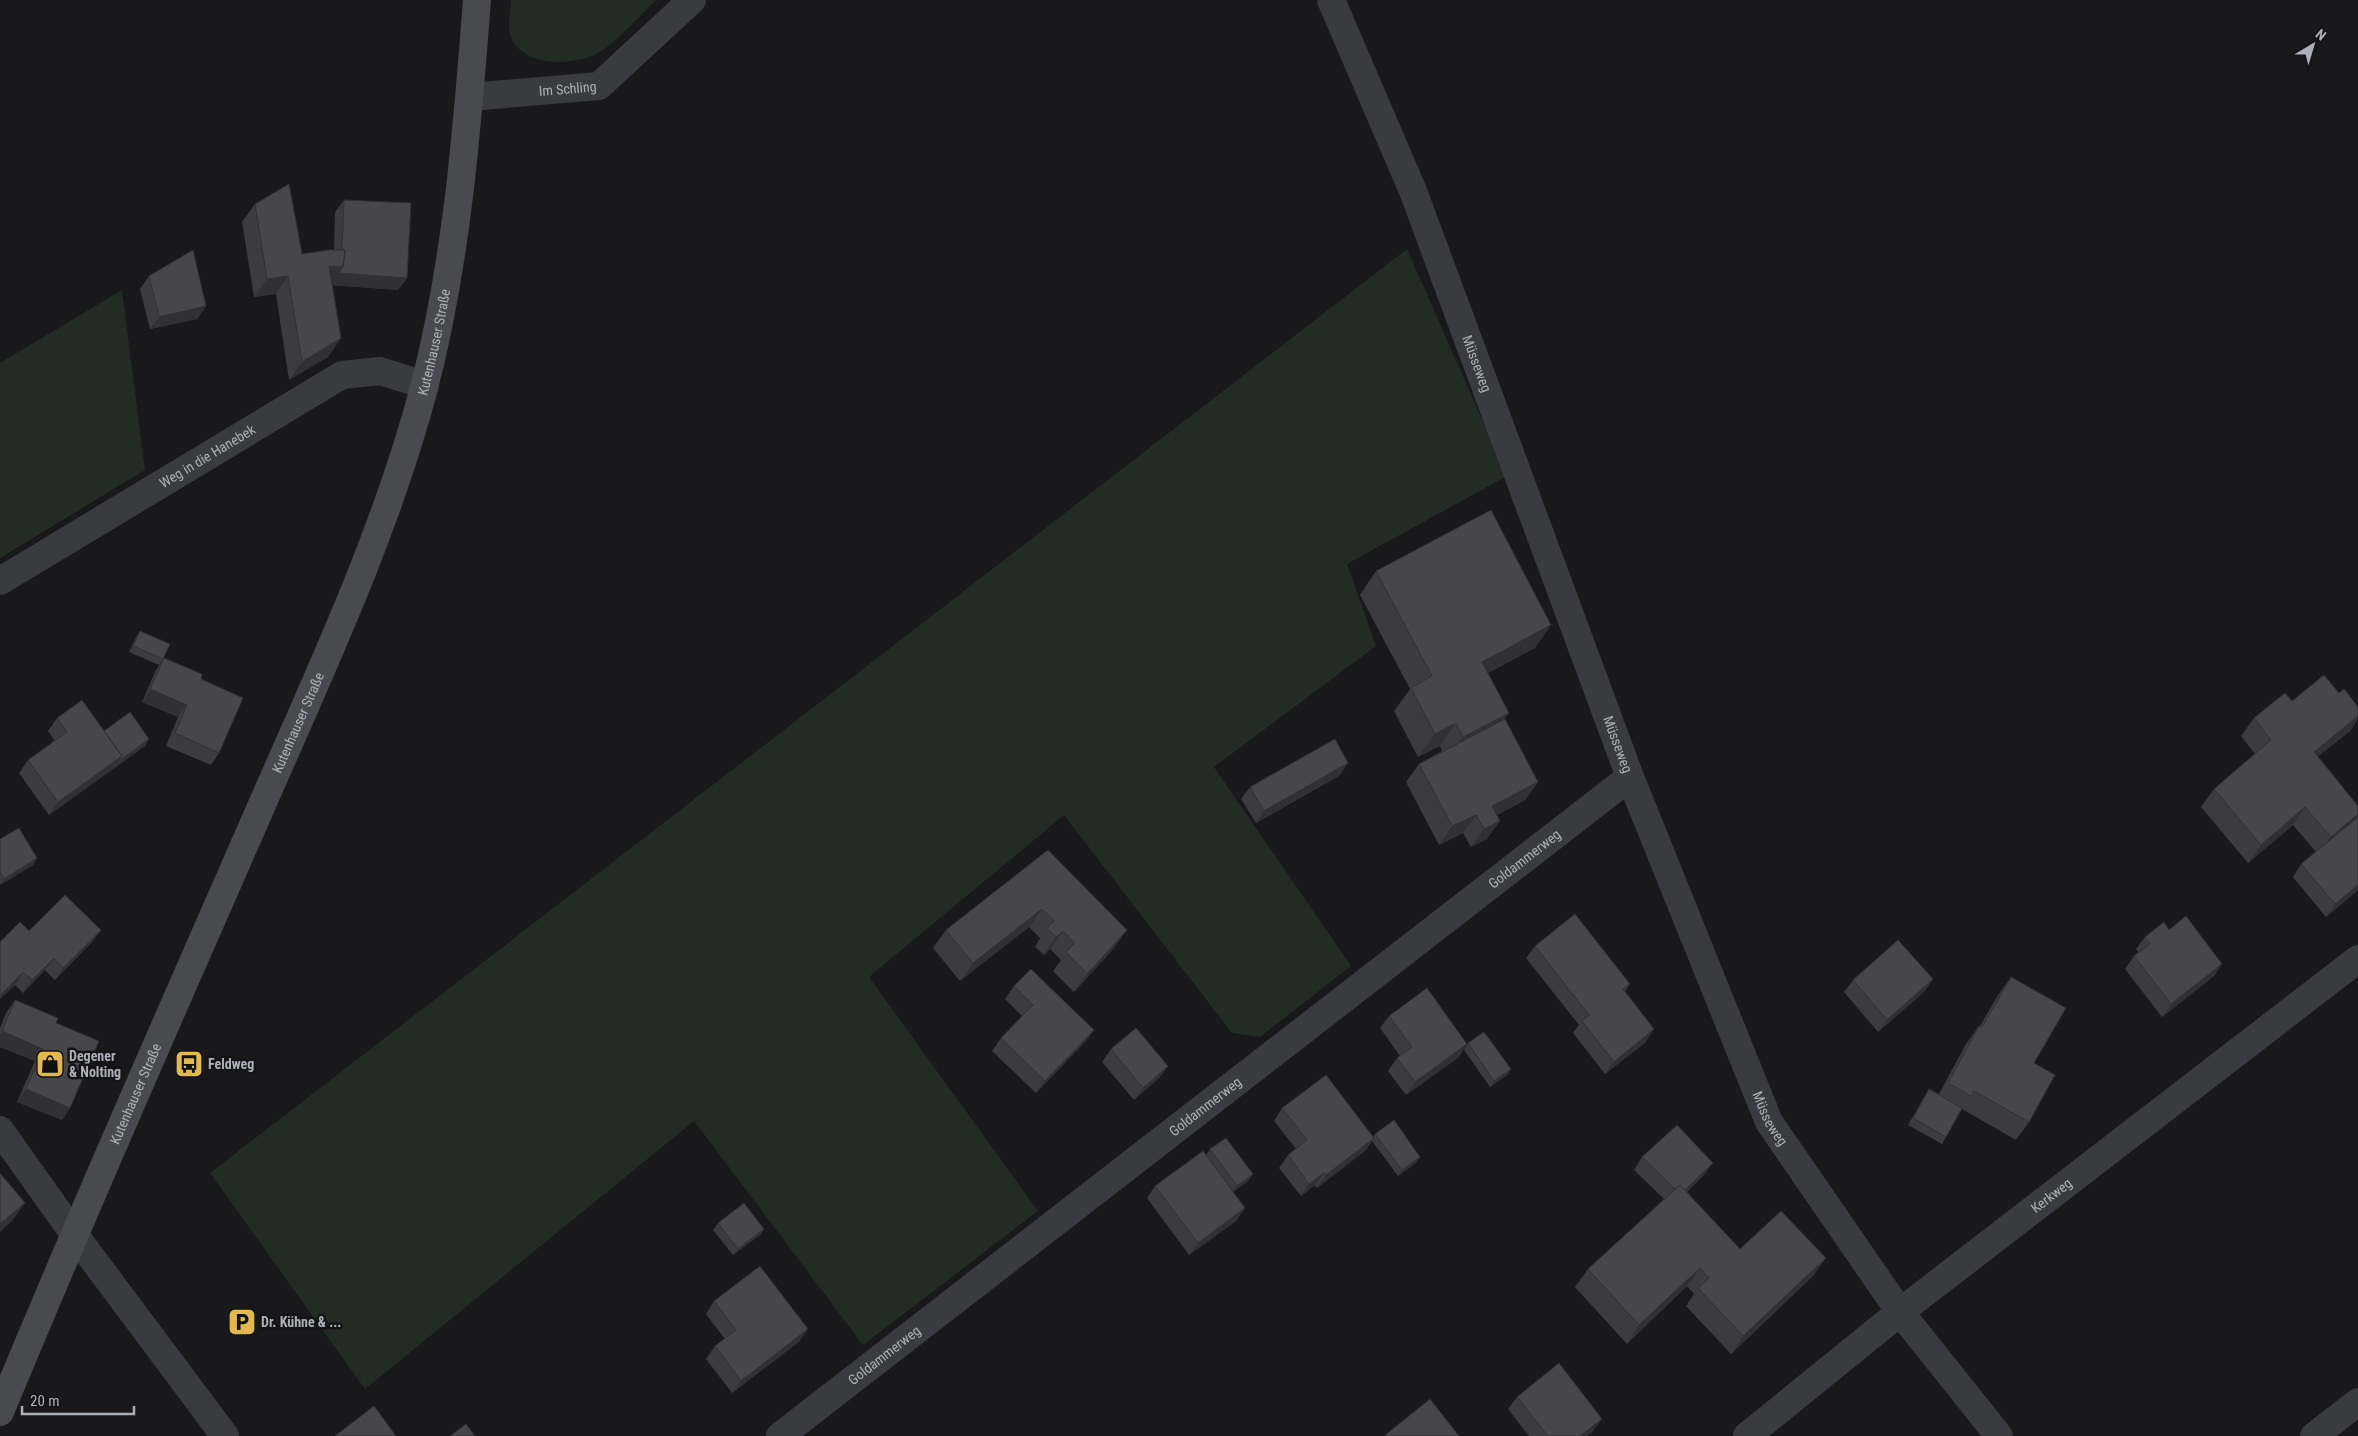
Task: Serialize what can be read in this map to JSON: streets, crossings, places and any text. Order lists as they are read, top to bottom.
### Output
{
  "streets": {
    "street": [
      "Im Schling",
      "Kutenhauser Straße",
      "Müsseweg",
      "Weg in die Hanebek",
      "Goldammerweg",
      "Kerkweg"
    ]
  },
  "crossings": [
    ["Im Schling", "Kutenhauser Straße"],
    ["Kutenhauser Straße", "Weg in die Hanebek"],
    ["Müsseweg", "Goldammerweg"],
    ["Müsseweg", "Kerkweg"]
  ],
  "places": {
    "shop": ["Degener & Nolting"],
    "bus stop": ["Feldweg"],
    "parking": ["Dr. Kühne & ..."]
  },
  "scale_bar": "20 m",
  "north": "top right"
}
